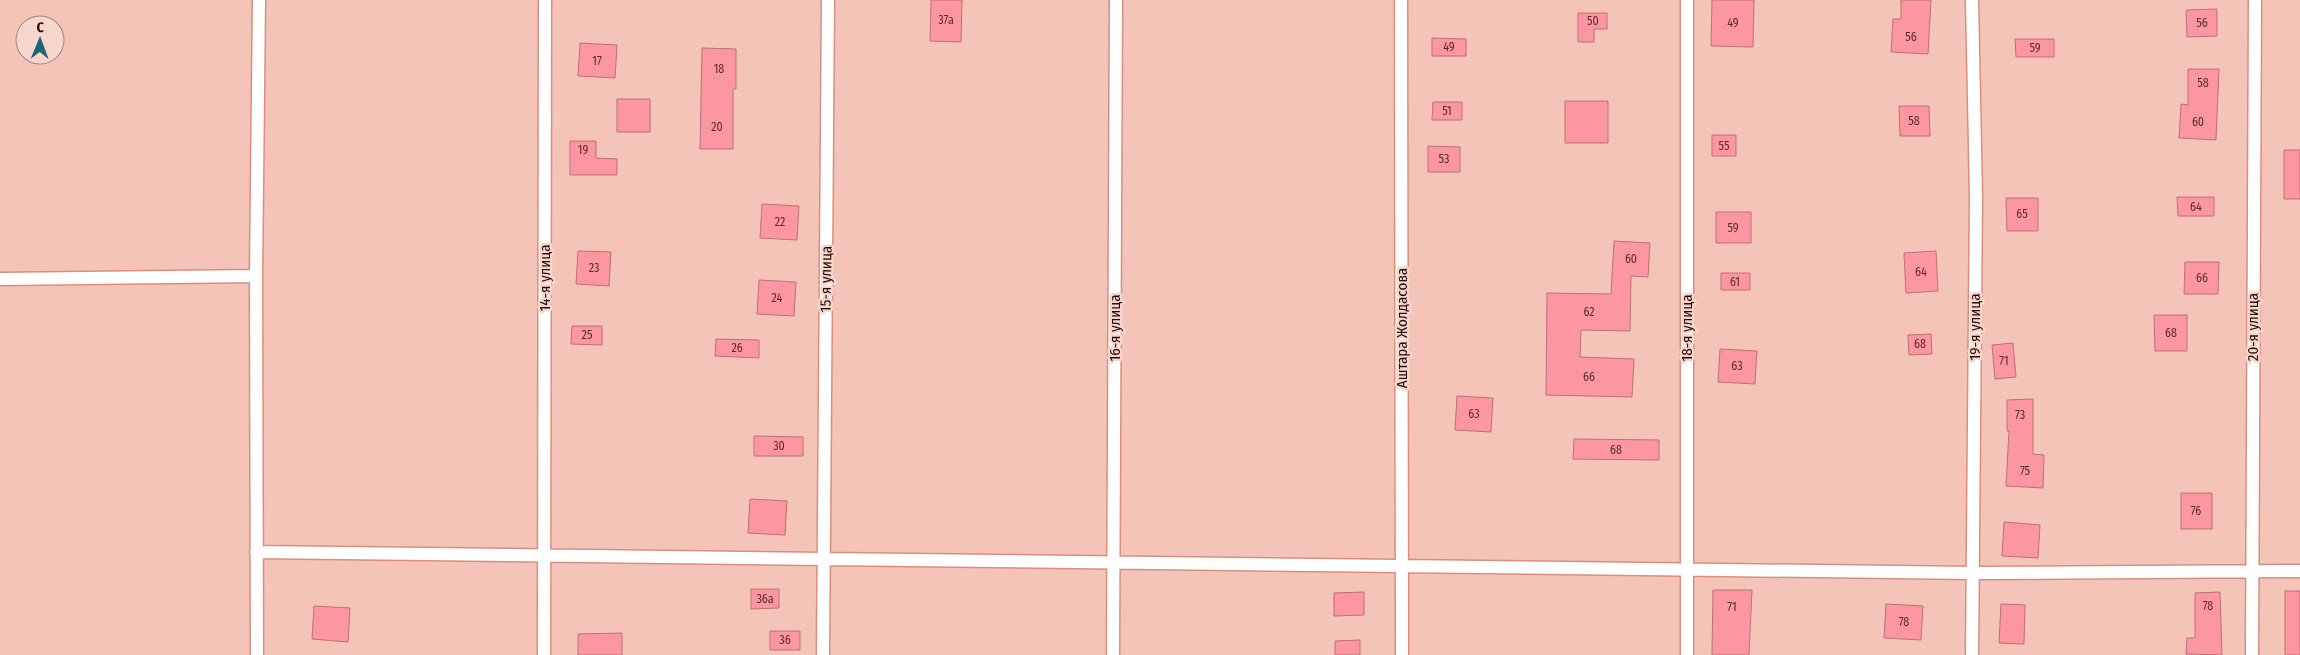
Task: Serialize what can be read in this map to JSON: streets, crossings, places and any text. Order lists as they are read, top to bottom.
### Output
{
  "streets": {
    "street": [
      "14-я улица",
      "15-я улица",
      "19-я улица",
      "20-я улица",
      "16-я улица",
      "Аштара Жолдасова",
      "18-я улица"
    ]
  },
  "house_numbers": [
    "37а",
    "50",
    "49",
    "56",
    "56",
    "49",
    "59",
    "17",
    "18",
    "58",
    "51",
    "58",
    "60",
    "20",
    "55",
    "19",
    "53",
    "64",
    "65",
    "22",
    "59",
    "60",
    "23",
    "64",
    "66",
    "61",
    "24",
    "62",
    "68",
    "25",
    "68",
    "26",
    "71",
    "63",
    "66",
    "63",
    "73",
    "30",
    "68",
    "75",
    "76",
    "36а",
    "78",
    "71",
    "78",
    "36"
  ],
  "north": "top"
}
